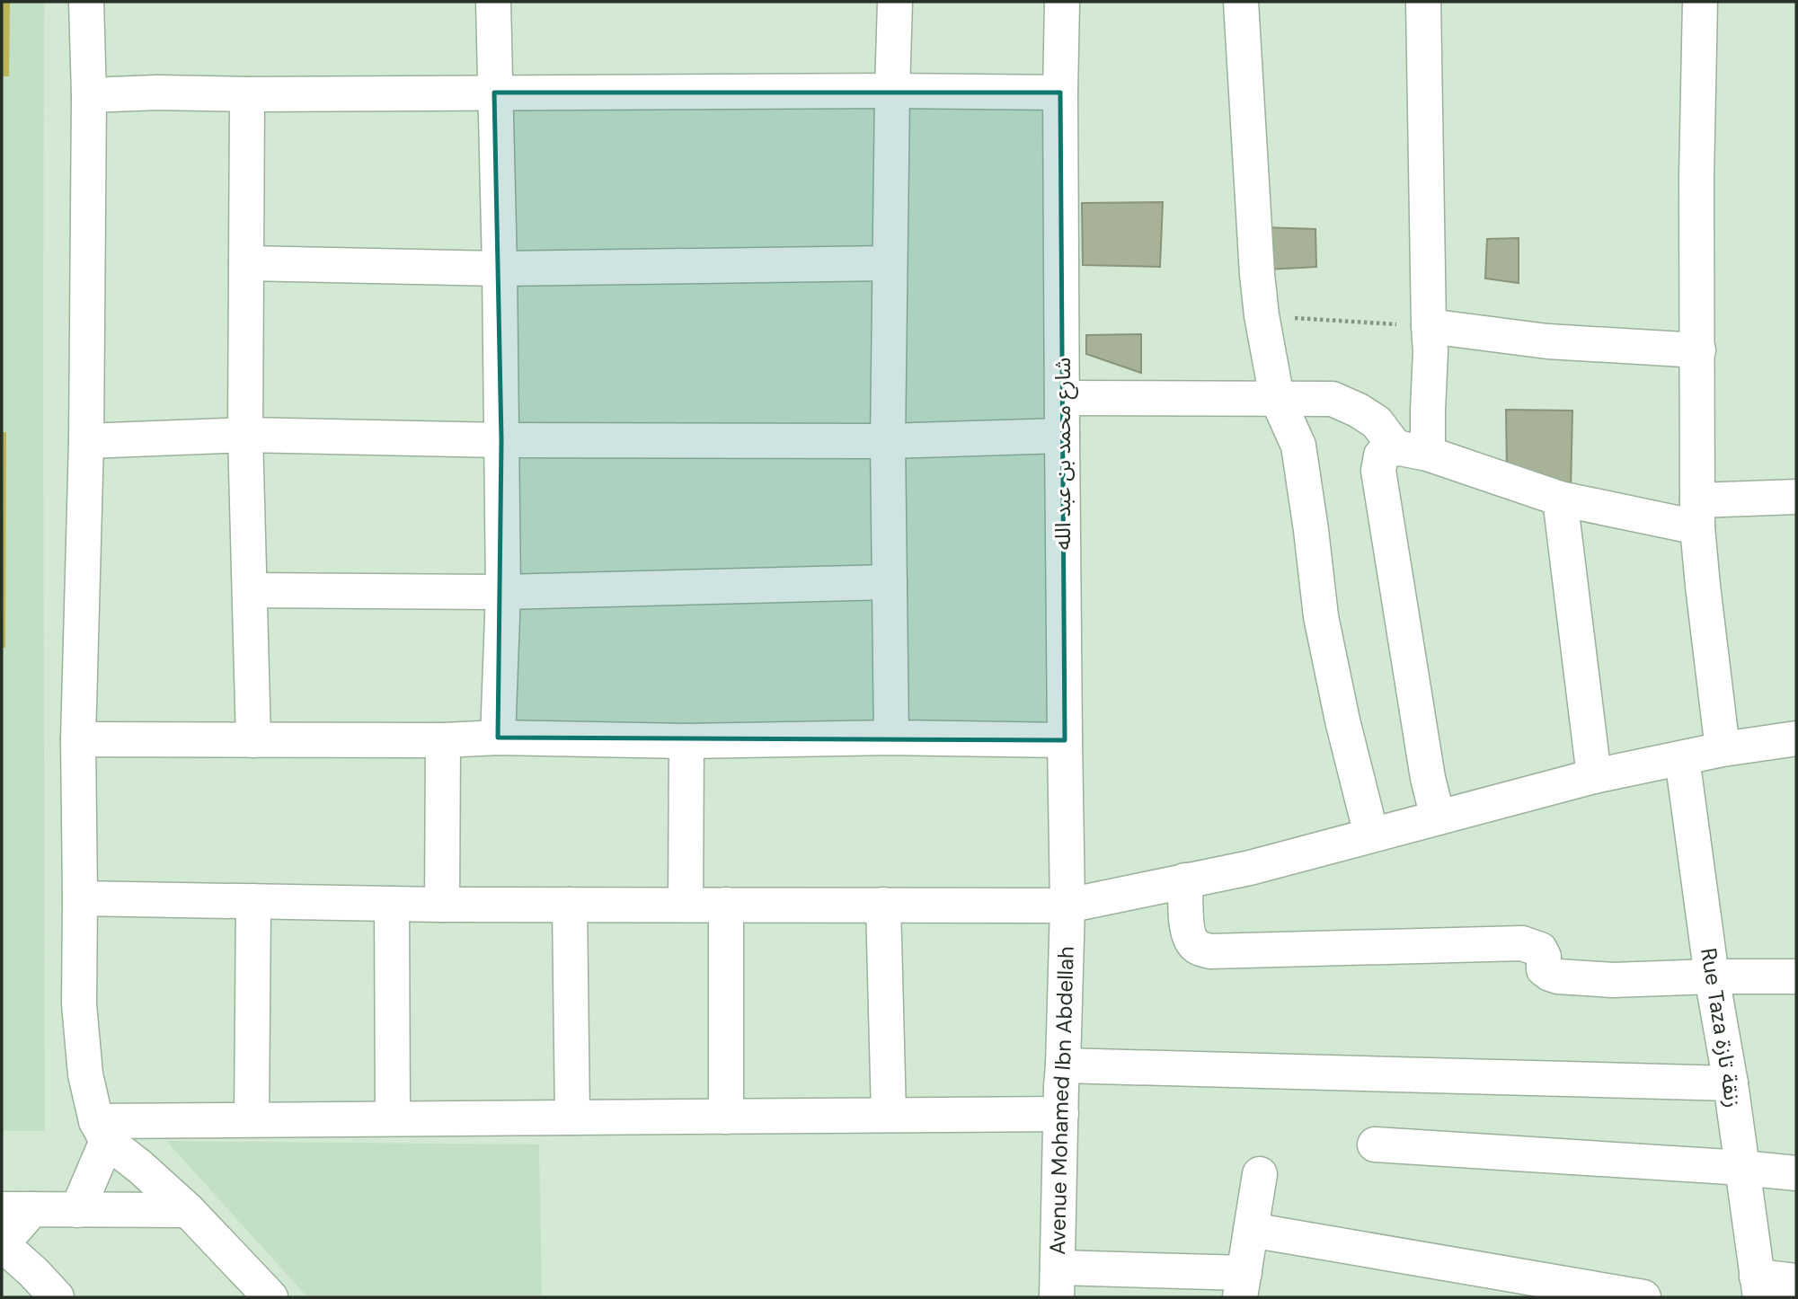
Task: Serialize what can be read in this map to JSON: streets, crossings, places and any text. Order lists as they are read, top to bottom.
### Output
{
  "streets": {
    "street": ["شارع محمد بن عبد الله", "Rue Taza زنقة تازة", "Avenue Mohamed Ibn Abdellah"]
  },
  "crossings": [
    ["شارع محمد بن عبد الله", "Avenue Mohamed Ibn Abdellah"]
  ]
}
